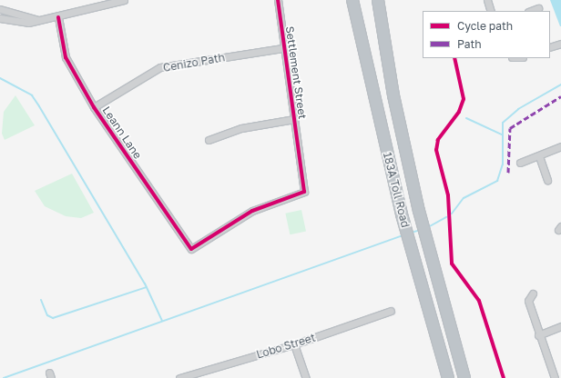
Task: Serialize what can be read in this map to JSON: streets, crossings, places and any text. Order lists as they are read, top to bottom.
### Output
{
  "streets": {
    "highway": ["183A Toll Road"],
    "street": [
      "Cenizo Path",
      "Settlement Street",
      "Leann Lane",
      "Lobo Street"
    ]
  },
  "crossings": [
    ["Cenizo Path", "Settlement Street"],
    ["Cenizo Path", "Leann Lane"],
    ["Settlement Street", "Leann Lane"]
  ],
  "legend": ["Cycle path", "Path"]
}
